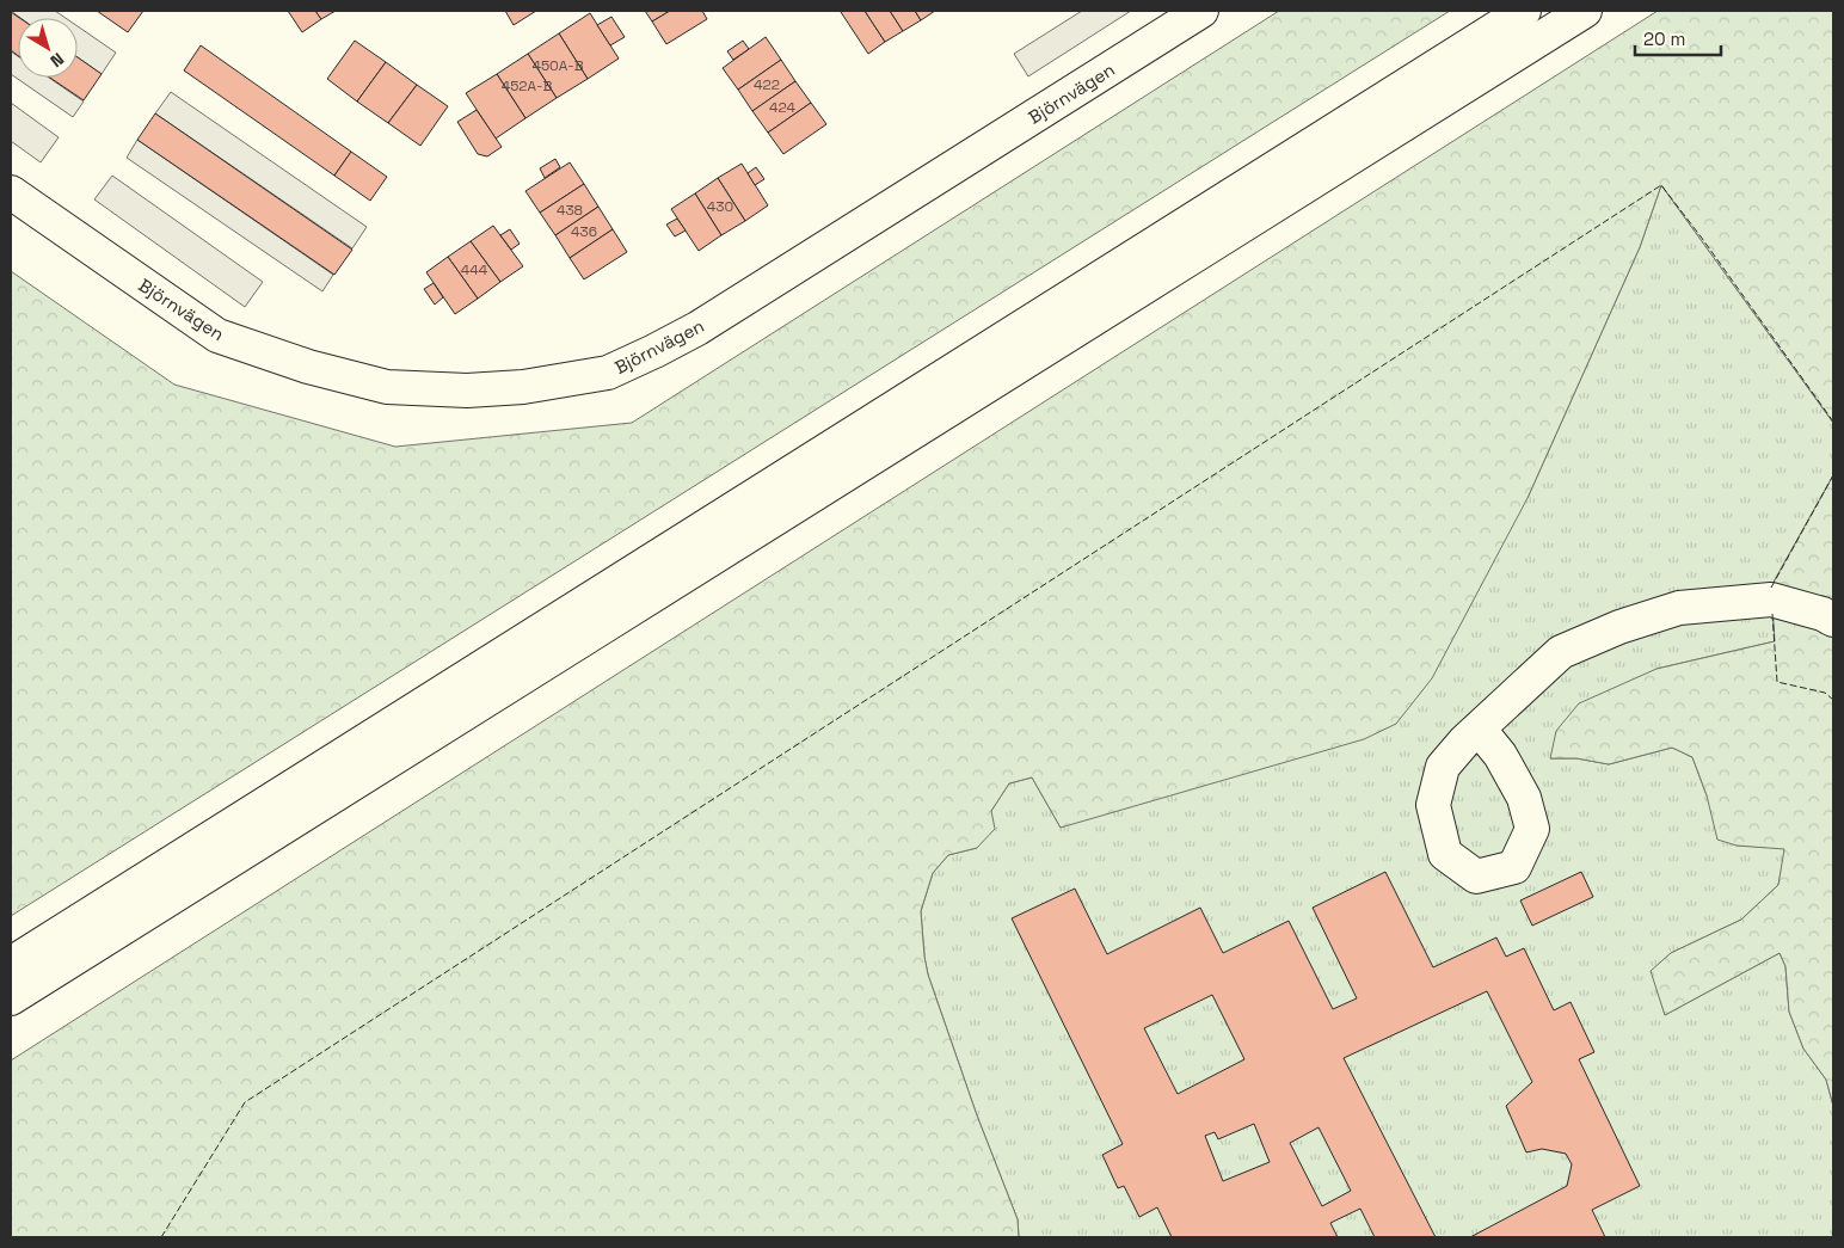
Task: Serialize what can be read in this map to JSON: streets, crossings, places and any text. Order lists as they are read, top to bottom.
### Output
{
  "streets": {
    "main road": ["Björnvägen"]
  },
  "house_numbers": [
    "450A-B",
    "422",
    "452A-B",
    "424",
    "430",
    "438",
    "436",
    "444"
  ],
  "scale_bar": "20 m",
  "north": "bottom right"
}
